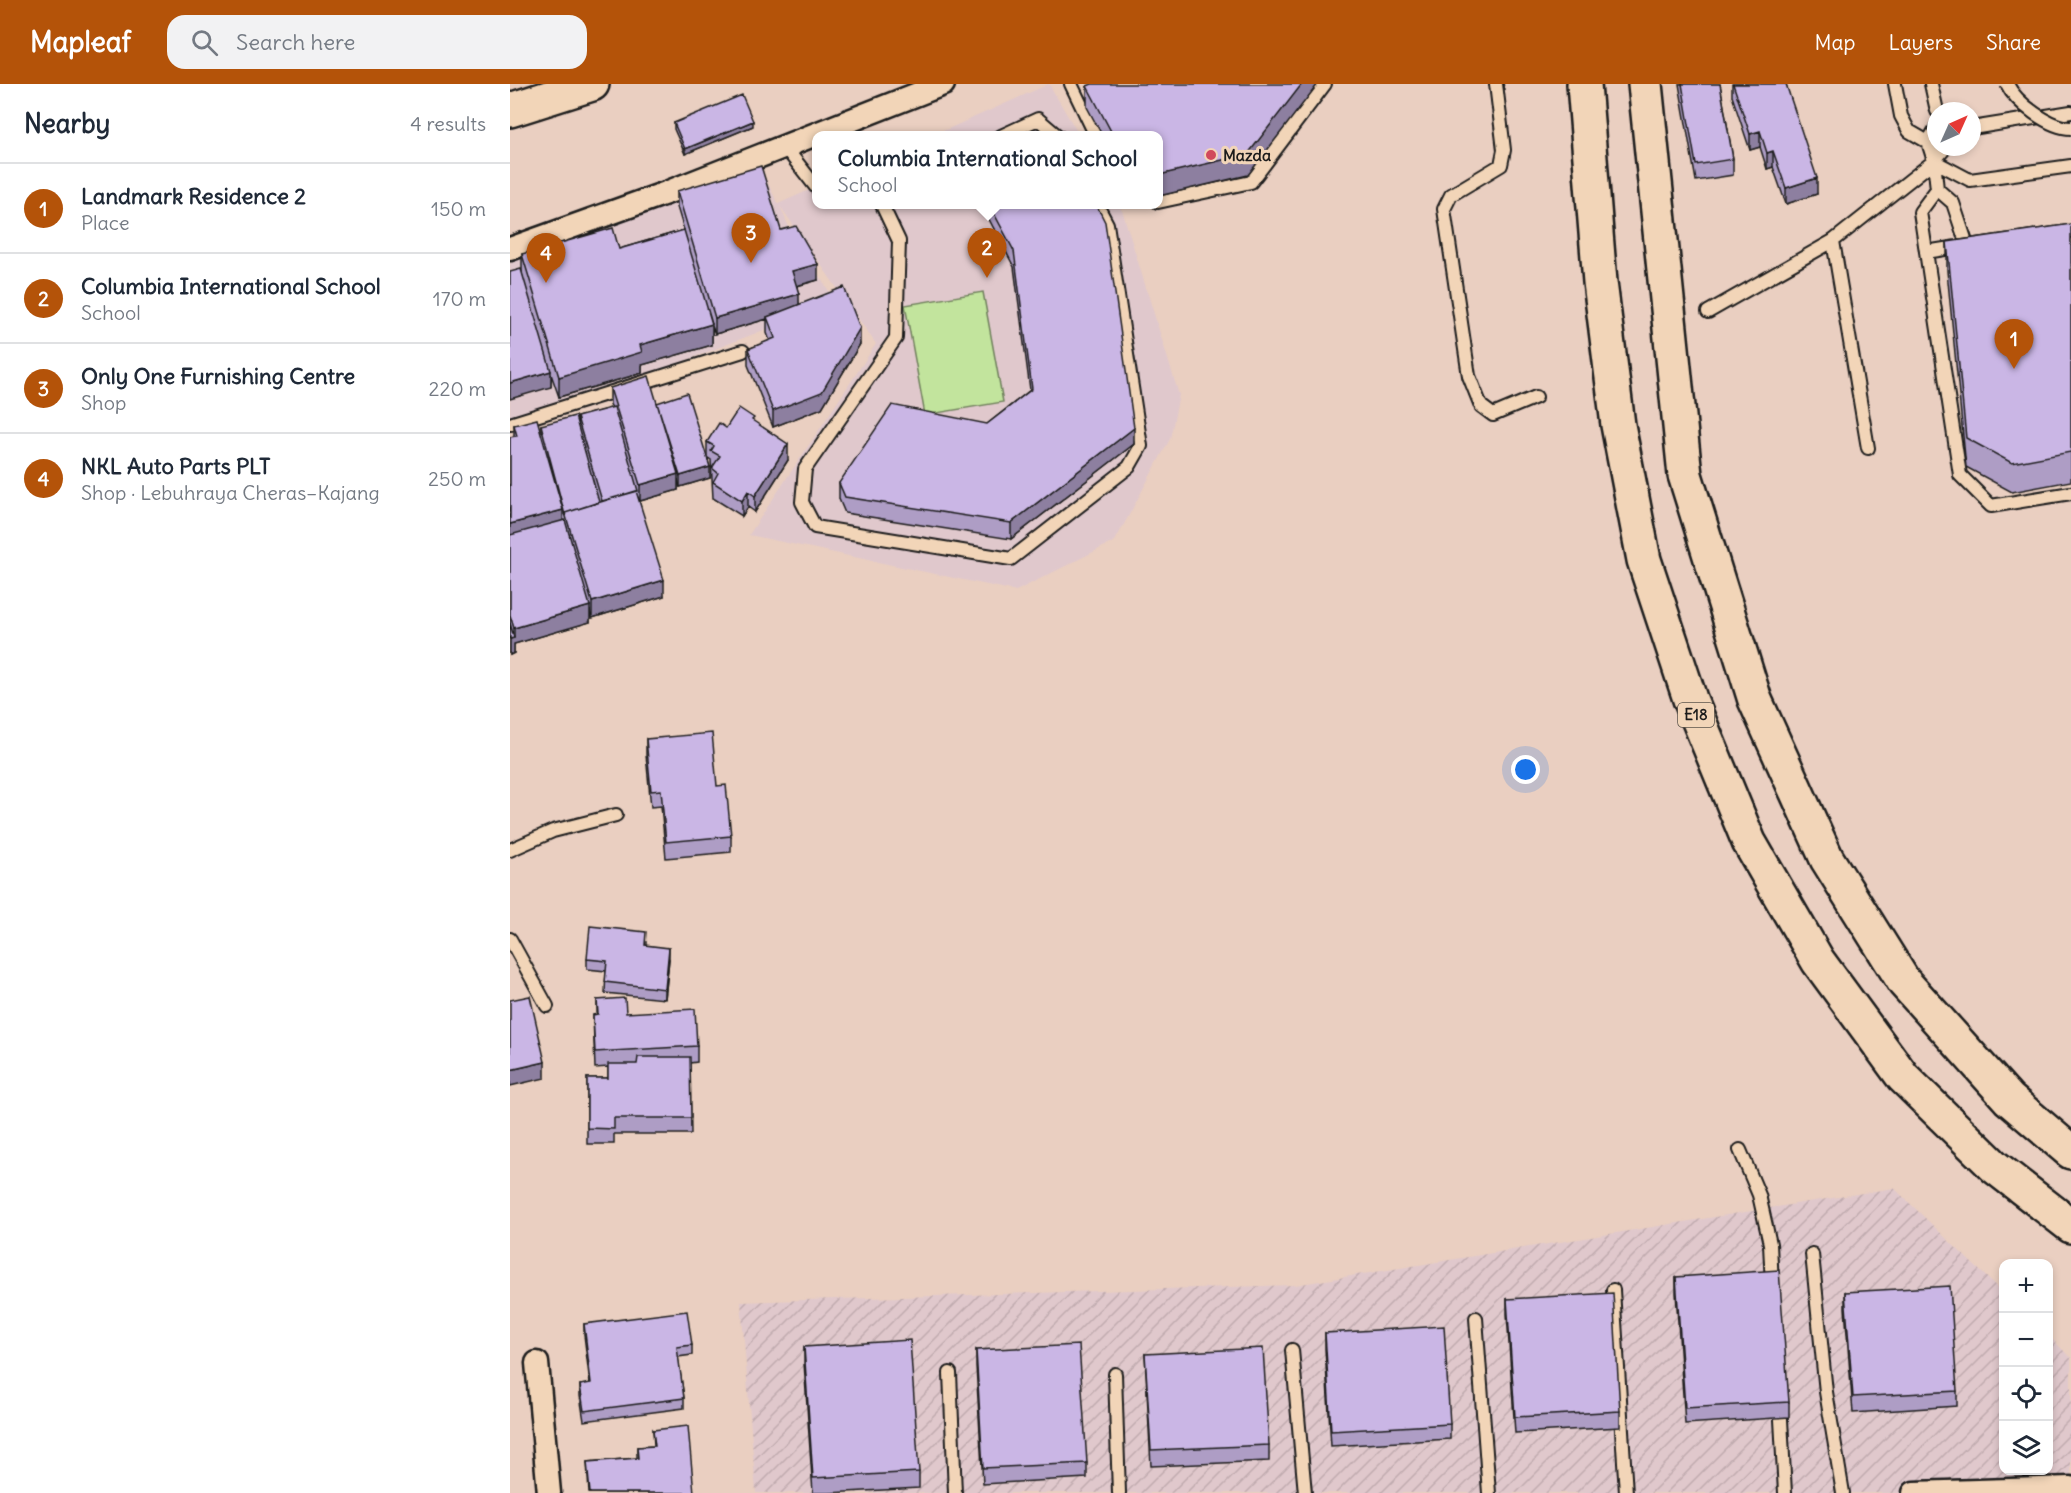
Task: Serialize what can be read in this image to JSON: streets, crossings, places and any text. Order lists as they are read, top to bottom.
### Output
{
  "streets": {
    "highway": ["E18"]
  },
  "places": ["Mazda"],
  "north": "top right",
  "page": {
    "header": "Mapleaf",
    "search": "Search here",
    "nav": ["Map", "Layers", "Share"],
    "heading": ["Nearby", "4 results"],
    "popup": ["Columbia International School", "School"],
    "list": [
      {
        "mark": "1",
        "name": "Landmark Residence 2",
        "note": "Place",
        "value": "150 m"
      },
      {
        "mark": "2",
        "name": "Columbia International School",
        "note": "School",
        "value": "170 m"
      },
      {
        "mark": "3",
        "name": "Only One Furnishing Centre",
        "note": "Shop",
        "value": "220 m"
      },
      {
        "mark": "4",
        "name": "NKL Auto Parts PLT",
        "note": "Shop · Lebuhraya Cheras–Kajang",
        "value": "250 m"
      }
    ],
    "pins": [
      "3",
      "2",
      "4",
      "1"
    ],
    "map_buttons": ["+", "−"]
  }
}
